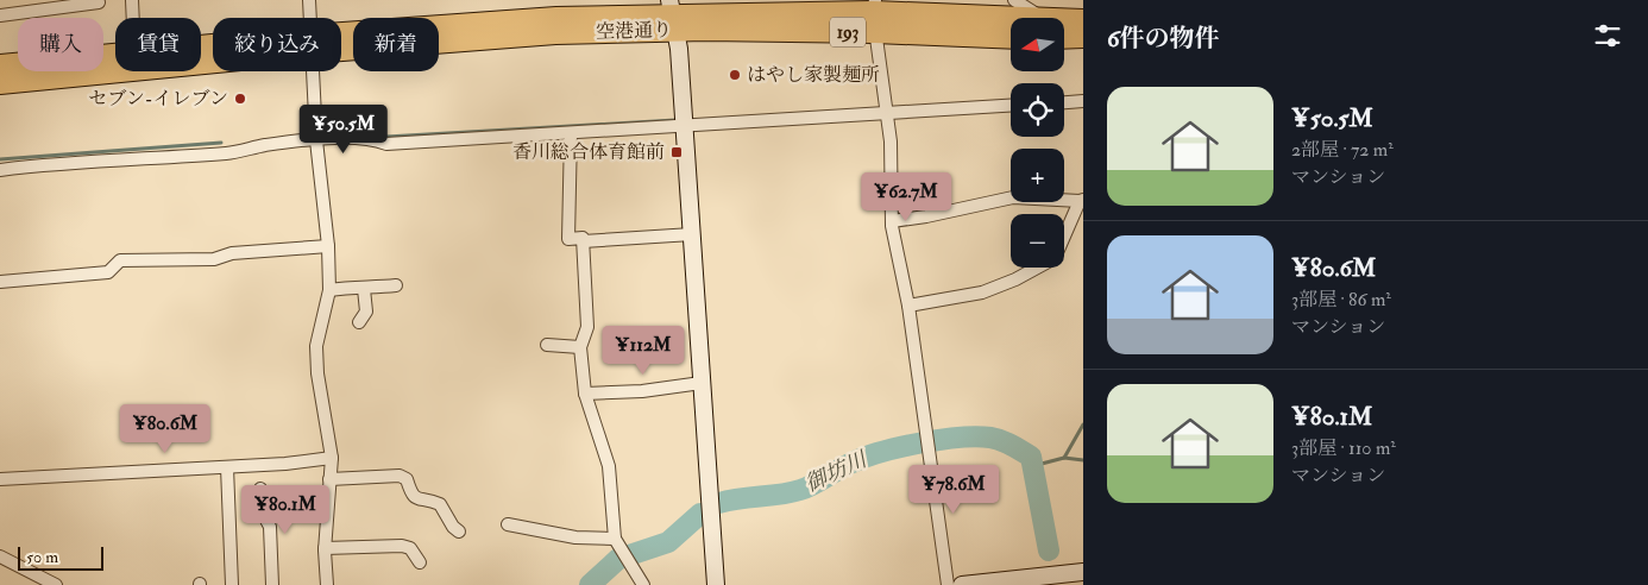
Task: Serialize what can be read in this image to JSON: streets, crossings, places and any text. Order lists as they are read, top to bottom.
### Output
{
  "streets": {
    "highway": ["空港通り", "193"]
  },
  "water": ["御坊川"],
  "places": {
    "other": ["はやし家製麺所", "セブン-イレブン"],
    "transit": ["香川総合体育館前"]
  },
  "scale_bar": "50 m",
  "north": "left",
  "page": {
    "heading": "6件の物件",
    "map_buttons": ["+", "−"],
    "chip": [
      "購入",
      "賃貸",
      "絞り込み",
      "新着"
    ],
    "list": [
      {
        "name": "¥50.5M",
        "note": "2部屋 · 72 m² · マンション"
      },
      {
        "name": "¥80.6M",
        "note": "3部屋 · 86 m² · マンション"
      },
      {
        "name": "¥80.1M",
        "note": "3部屋 · 110 m² · マンション"
      }
    ],
    "price": [
      "¥50.5M",
      "¥62.7M",
      "¥112M",
      "¥80.6M",
      "¥78.6M",
      "¥80.1M"
    ],
    "scale": "50 m"
  }
}
